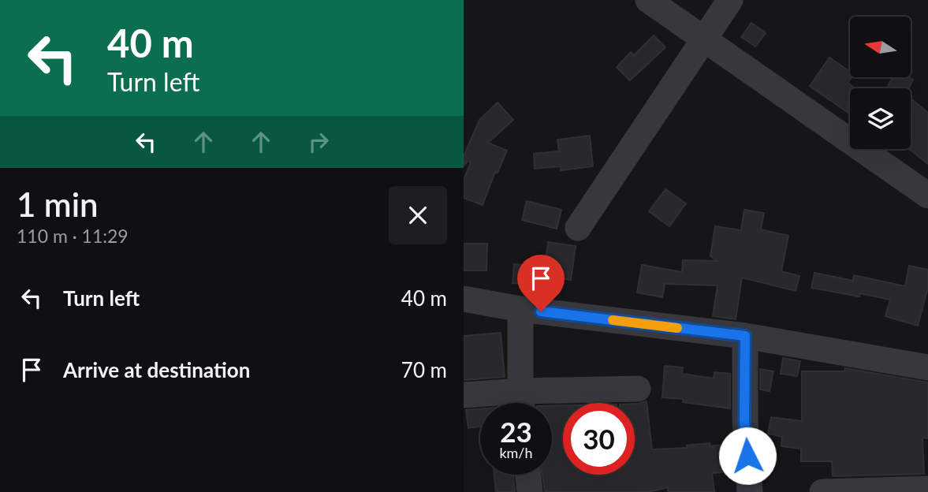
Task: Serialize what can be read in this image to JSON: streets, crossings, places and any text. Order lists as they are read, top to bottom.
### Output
{
  "north": "left",
  "page": {
    "turn": ["40 m", "Turn left"],
    "heading": ["1 min", "110 m · 11:29"],
    "list": [
      {
        "name": "Turn left",
        "value": "40 m"
      },
      {
        "name": "Arrive at destination",
        "value": "70 m"
      }
    ],
    "speed": "23 km/h",
    "limit": "30"
  }
}
